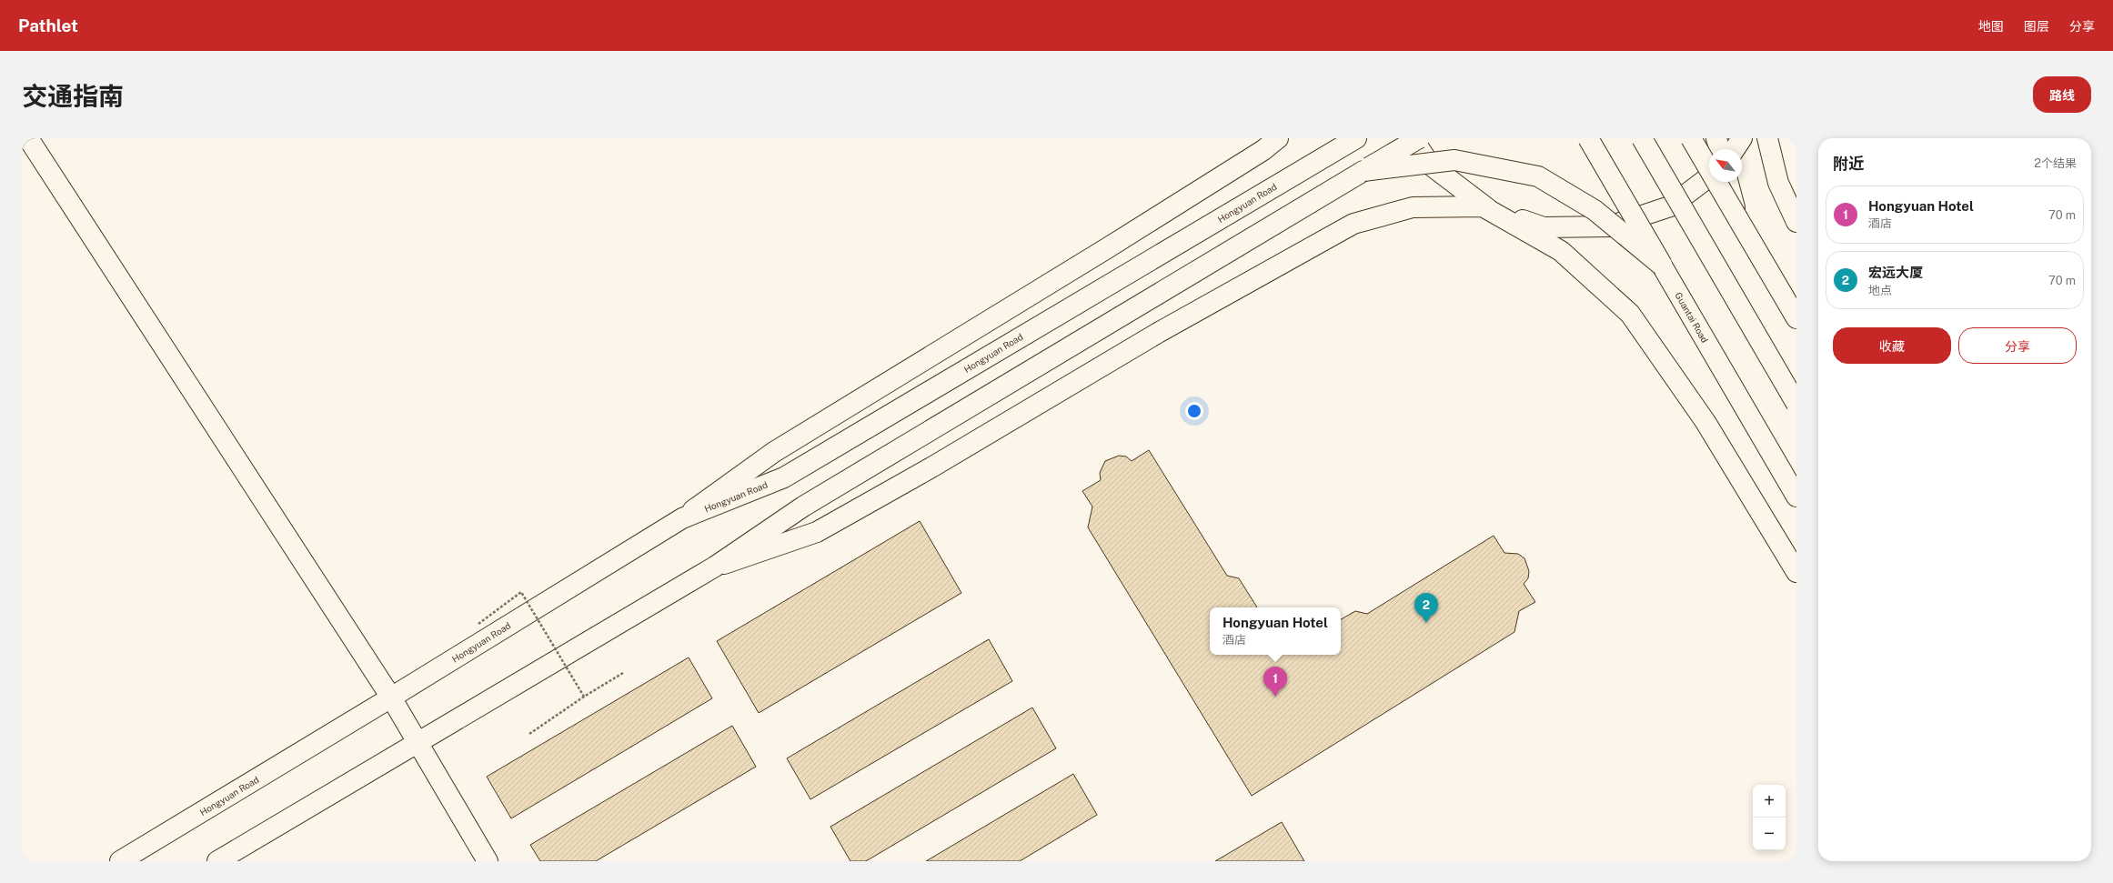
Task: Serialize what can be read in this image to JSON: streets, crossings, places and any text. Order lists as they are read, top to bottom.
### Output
{
  "streets": {
    "main road": ["Hongyuan Road", "Guantai Road"]
  },
  "north": "top left",
  "page": {
    "header": "Pathlet",
    "nav": ["地图", "图层", "分享"],
    "title": "交通指南",
    "buttons": [
      "路线",
      ["收藏", "分享"]
    ],
    "heading": ["附近", "2个结果"],
    "list": [
      {
        "mark": "1",
        "name": "Hongyuan Hotel",
        "note": "酒店",
        "value": "70 m"
      },
      {
        "mark": "2",
        "name": "宏远大厦",
        "note": "地点",
        "value": "70 m"
      }
    ],
    "pins": ["2", "1"],
    "popup": ["Hongyuan Hotel", "酒店"],
    "map_buttons": ["+", "−"]
  }
}
